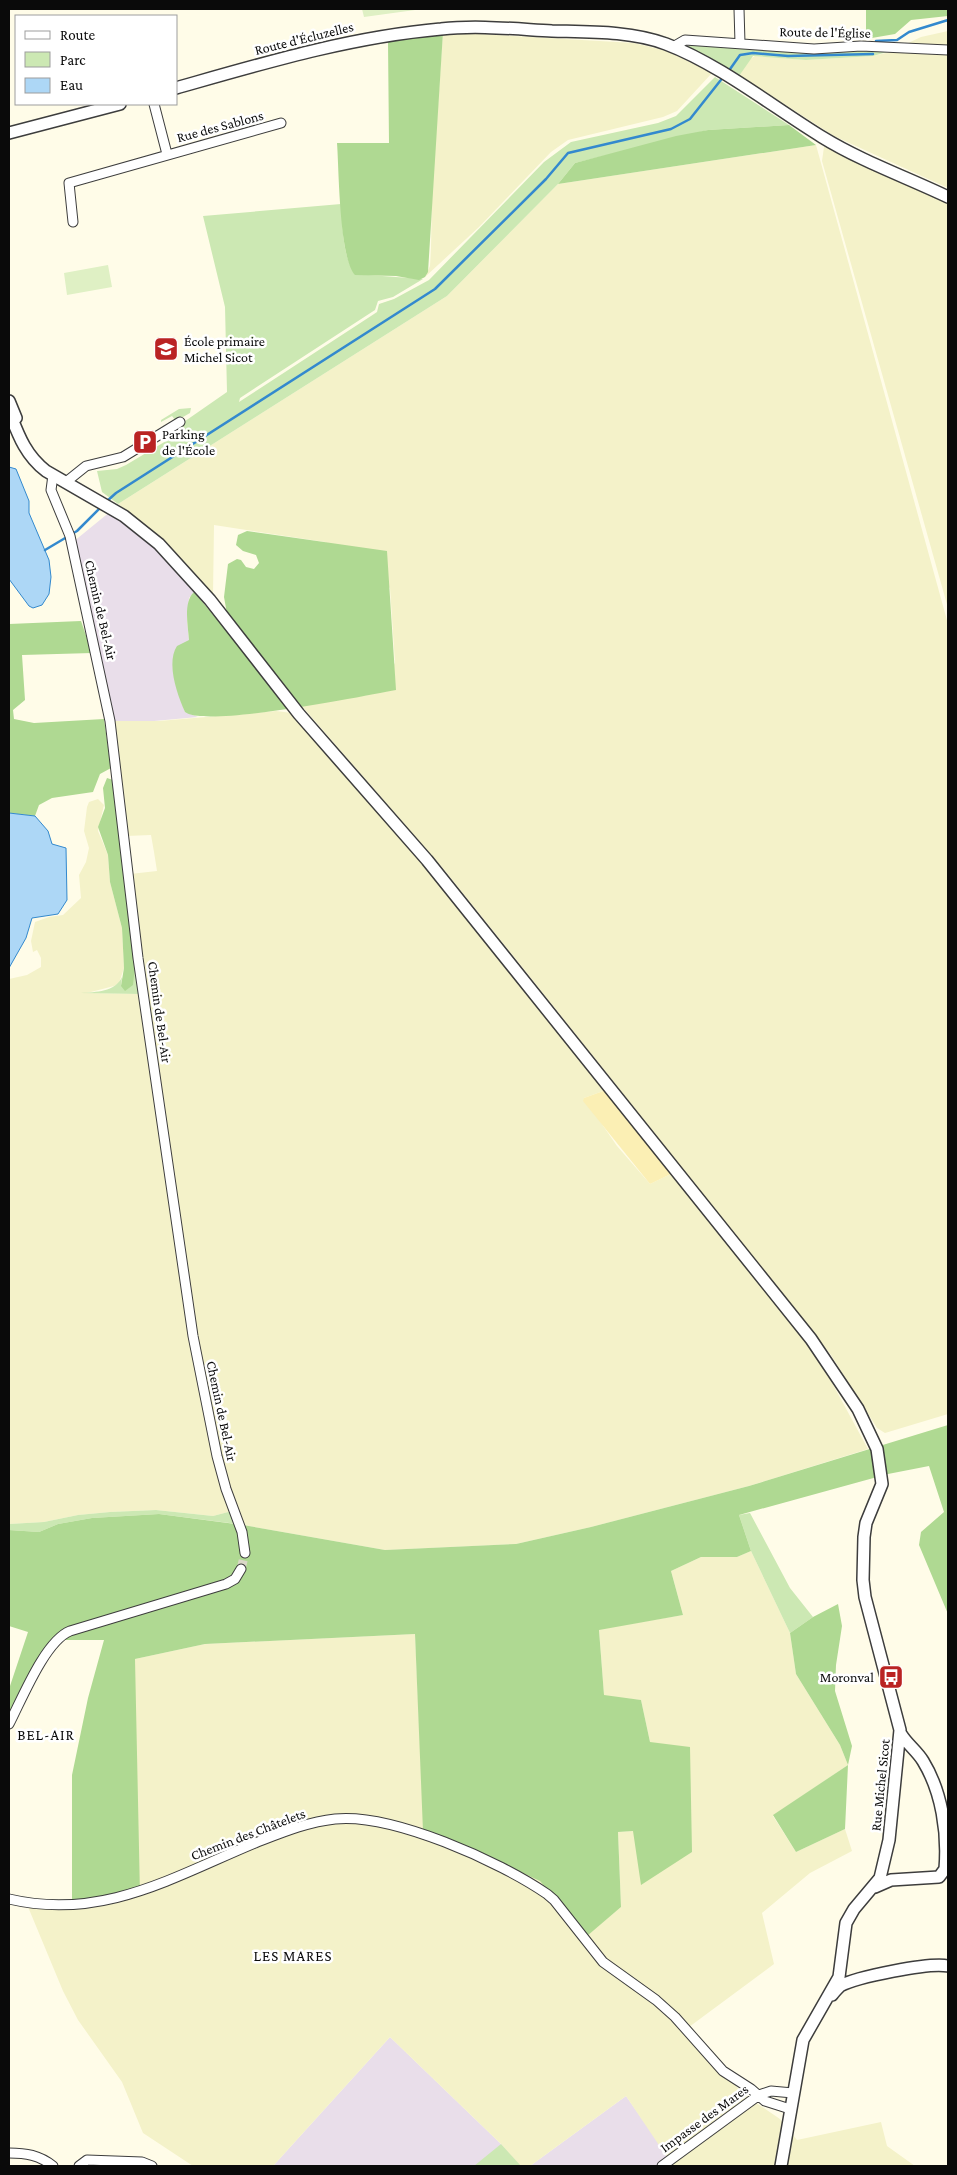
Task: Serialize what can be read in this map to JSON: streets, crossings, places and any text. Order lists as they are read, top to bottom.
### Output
{
  "streets": {
    "street": [
      "Route de l'Église",
      "Route d'Écluzelles",
      "Rue des Sablons",
      "Chemin de Bel-Air",
      "Rue Michel Sicot",
      "Chemin des Châtelets",
      "Impasse des Mares"
    ]
  },
  "crossings": [
    ["Route de l'Église", "Route d'Écluzelles"],
    ["Rue Michel Sicot", "Chemin des Châtelets"],
    ["Rue Michel Sicot", "Impasse des Mares"],
    ["Chemin des Châtelets", "Impasse des Mares"]
  ],
  "districts": ["BEL-AIR", "LES MARES"],
  "places": {
    "school or university": ["École primaire Michel Sicot"],
    "parking": ["Parking de l'École"],
    "bus stop": ["Moronval"]
  },
  "legend": ["Route", "Parc", "Eau"]
}
